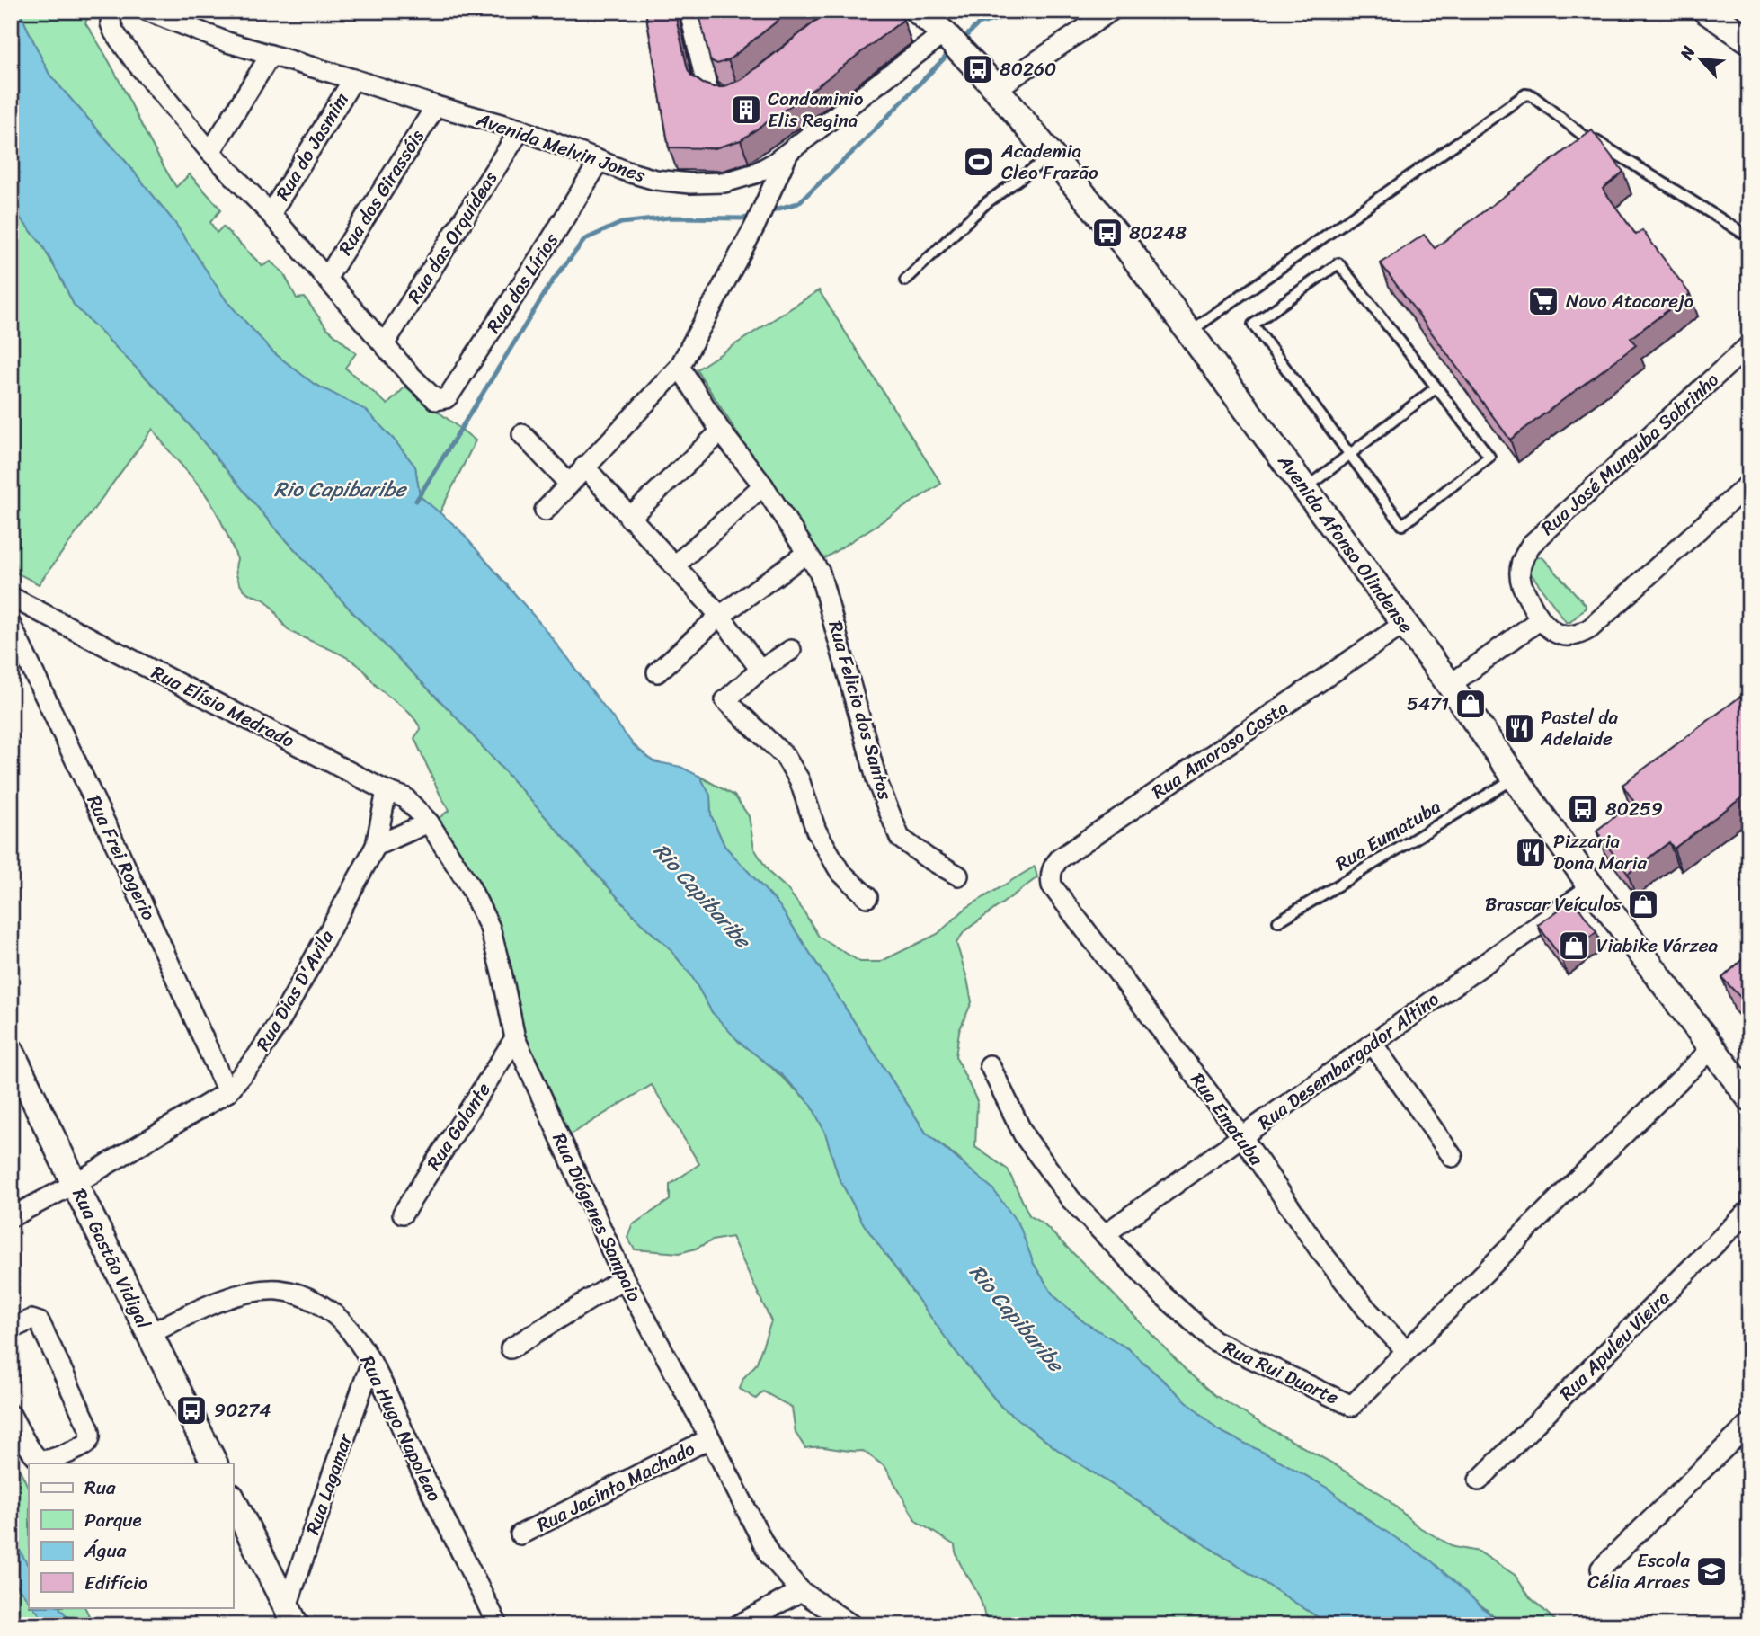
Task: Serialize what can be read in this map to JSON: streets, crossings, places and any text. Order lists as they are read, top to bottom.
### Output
{
  "streets": {
    "main road": ["Avenida Afonso Olindense", "Rua Gastão Vidigal"],
    "street": [
      "Rua do Jasmim",
      "Avenida Melvin Jones",
      "Rua dos Girassóis",
      "Rua das Orquídeas",
      "Rua dos Lírios",
      "Rua José Munguba Sobrinho",
      "Rua Elísio Medrado",
      "Rua Felicio dos Santos",
      "Rua Amoroso Costa",
      "Rua Frei Rogerio",
      "Rua Dias D'Avila",
      "Rua Desembargador Altino",
      "Rua Ematuba",
      "Rua Galante",
      "Rua Diógenes Sampaio",
      "Rua Apuleu Vieira",
      "Rua Rui Duarte",
      "Rua Hugo Napoleao",
      "Rua Lagamar",
      "Rua Jacinto Machado"
    ],
    "lane": ["Rua Eumatuba"]
  },
  "crossings": [
    ["Rua do Jasmim", "Avenida Melvin Jones"],
    ["Avenida Melvin Jones", "Rua dos Girassóis"],
    ["Avenida Melvin Jones", "Rua das Orquídeas"],
    ["Avenida Melvin Jones", "Rua dos Lírios"],
    ["Avenida Melvin Jones", "Avenida Afonso Olindense"],
    ["Rua das Orquídeas", "Rua dos Lírios"],
    ["Avenida Afonso Olindense", "Rua Amoroso Costa"],
    ["Avenida Afonso Olindense", "Rua Eumatuba"],
    ["Avenida Afonso Olindense", "Rua Desembargador Altino"],
    ["Avenida Afonso Olindense", "Rua Rui Duarte"],
    ["Rua Elísio Medrado", "Rua Dias D'Avila"],
    ["Rua Elísio Medrado", "Rua Diógenes Sampaio"],
    ["Rua Amoroso Costa", "Rua Ematuba"],
    ["Rua Frei Rogerio", "Rua Dias D'Avila"],
    ["Rua Dias D'Avila", "Rua Gastão Vidigal"],
    ["Rua Desembargador Altino", "Rua Ematuba"],
    ["Rua Desembargador Altino", "Rua Rui Duarte"],
    ["Rua Ematuba", "Rua Rui Duarte"],
    ["Rua Galante", "Rua Diógenes Sampaio"],
    ["Rua Diógenes Sampaio", "Rua Jacinto Machado"],
    ["Rua Gastão Vidigal", "Rua Hugo Napoleao"],
    ["Rua Hugo Napoleao", "Rua Lagamar"]
  ],
  "water": ["Rio Capibaribe"],
  "places": {
    "bus stop": [
      "80260",
      "80248",
      "80259",
      "90274"
    ],
    "building": ["Condominio Elis Regina"],
    "sports": ["Academia Cleo Frazão"],
    "supermarket": ["Novo Atacarejo"],
    "shop": ["5471", "Brascar Veículos", "Viabike Várzea"],
    "restaurant": ["Pastel da Adelaide", "Pizzaria Dona Maria"],
    "school or university": ["Escola Célia Arraes"]
  },
  "legend": [
    "Rua",
    "Parque",
    "Água",
    "Edifício"
  ],
  "north": "top left"
}
